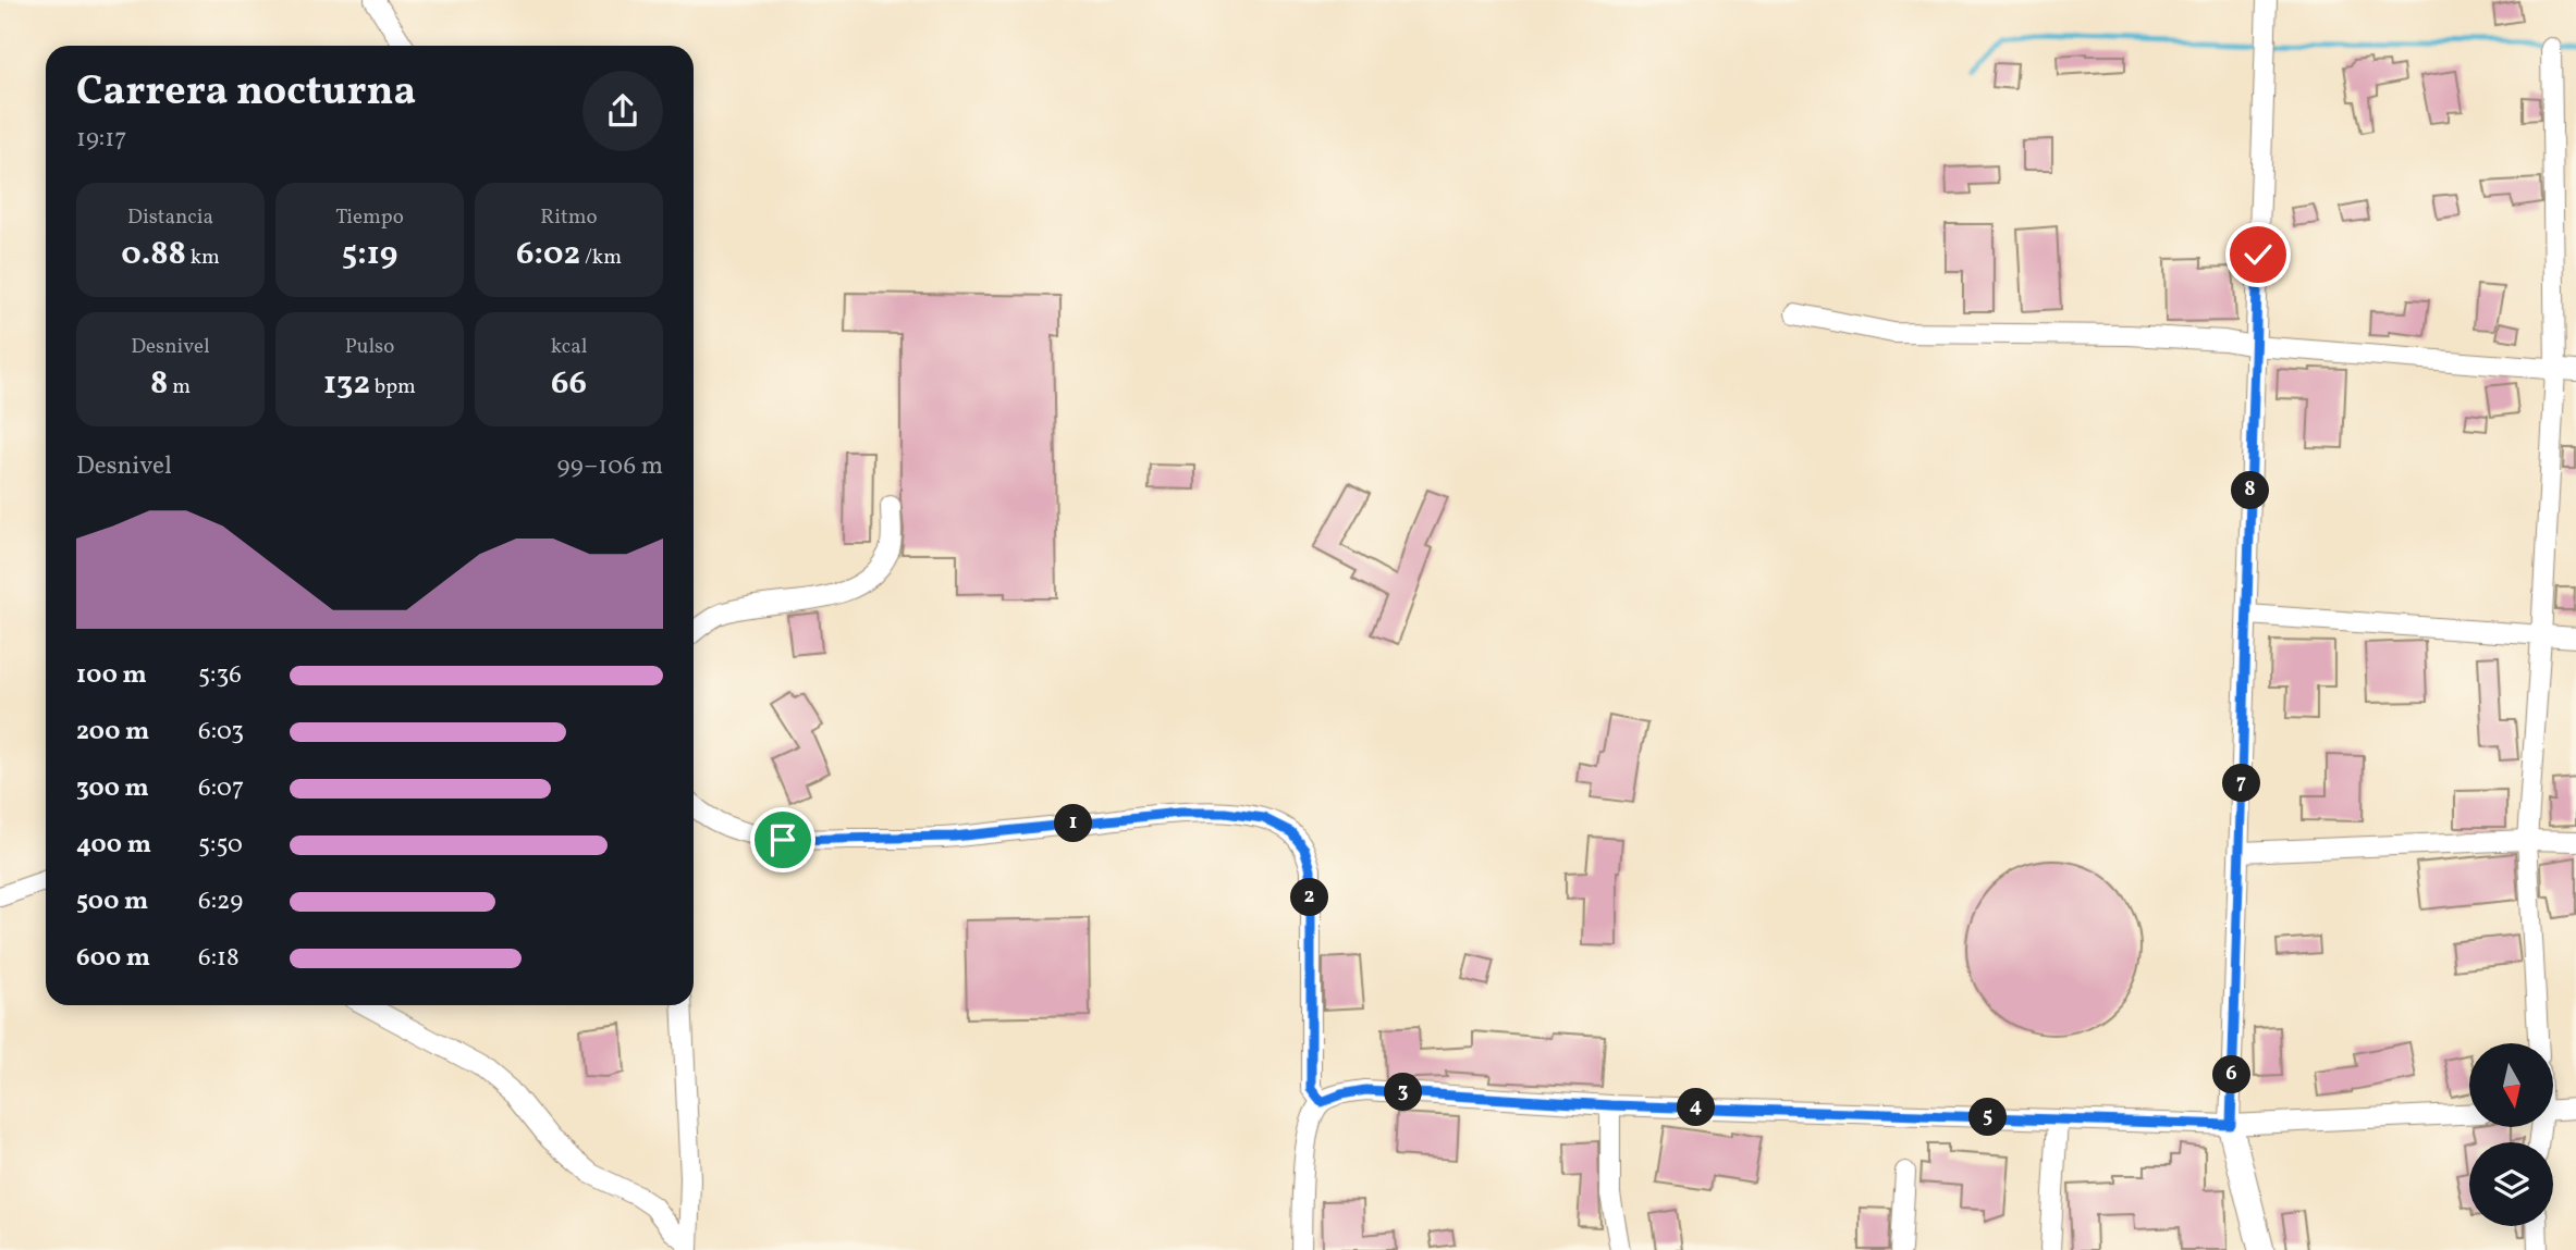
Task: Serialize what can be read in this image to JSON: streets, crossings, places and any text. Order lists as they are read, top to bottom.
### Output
{
  "north": "bottom",
  "page": {
    "heading": ["Carrera nocturna", "19:17"],
    "stats": [
      ["Distancia", "0.88 km"],
      ["Tiempo", "5:19"],
      ["Ritmo", "6:02 /km"],
      ["Desnivel", "8 m"],
      ["Pulso", "132 bpm"],
      ["kcal", "66"]
    ],
    "chart": ["Desnivel", "99–106 m"],
    "pins": [
      "8",
      "7",
      "1",
      "2",
      "6",
      "3",
      "4",
      "5"
    ],
    "list": [
      {
        "name": "100 m",
        "note": "5:36"
      },
      {
        "name": "200 m",
        "note": "6:03"
      },
      {
        "name": "300 m",
        "note": "6:07"
      },
      {
        "name": "400 m",
        "note": "5:50"
      },
      {
        "name": "500 m",
        "note": "6:29"
      },
      {
        "name": "600 m",
        "note": "6:18"
      }
    ]
  }
}
